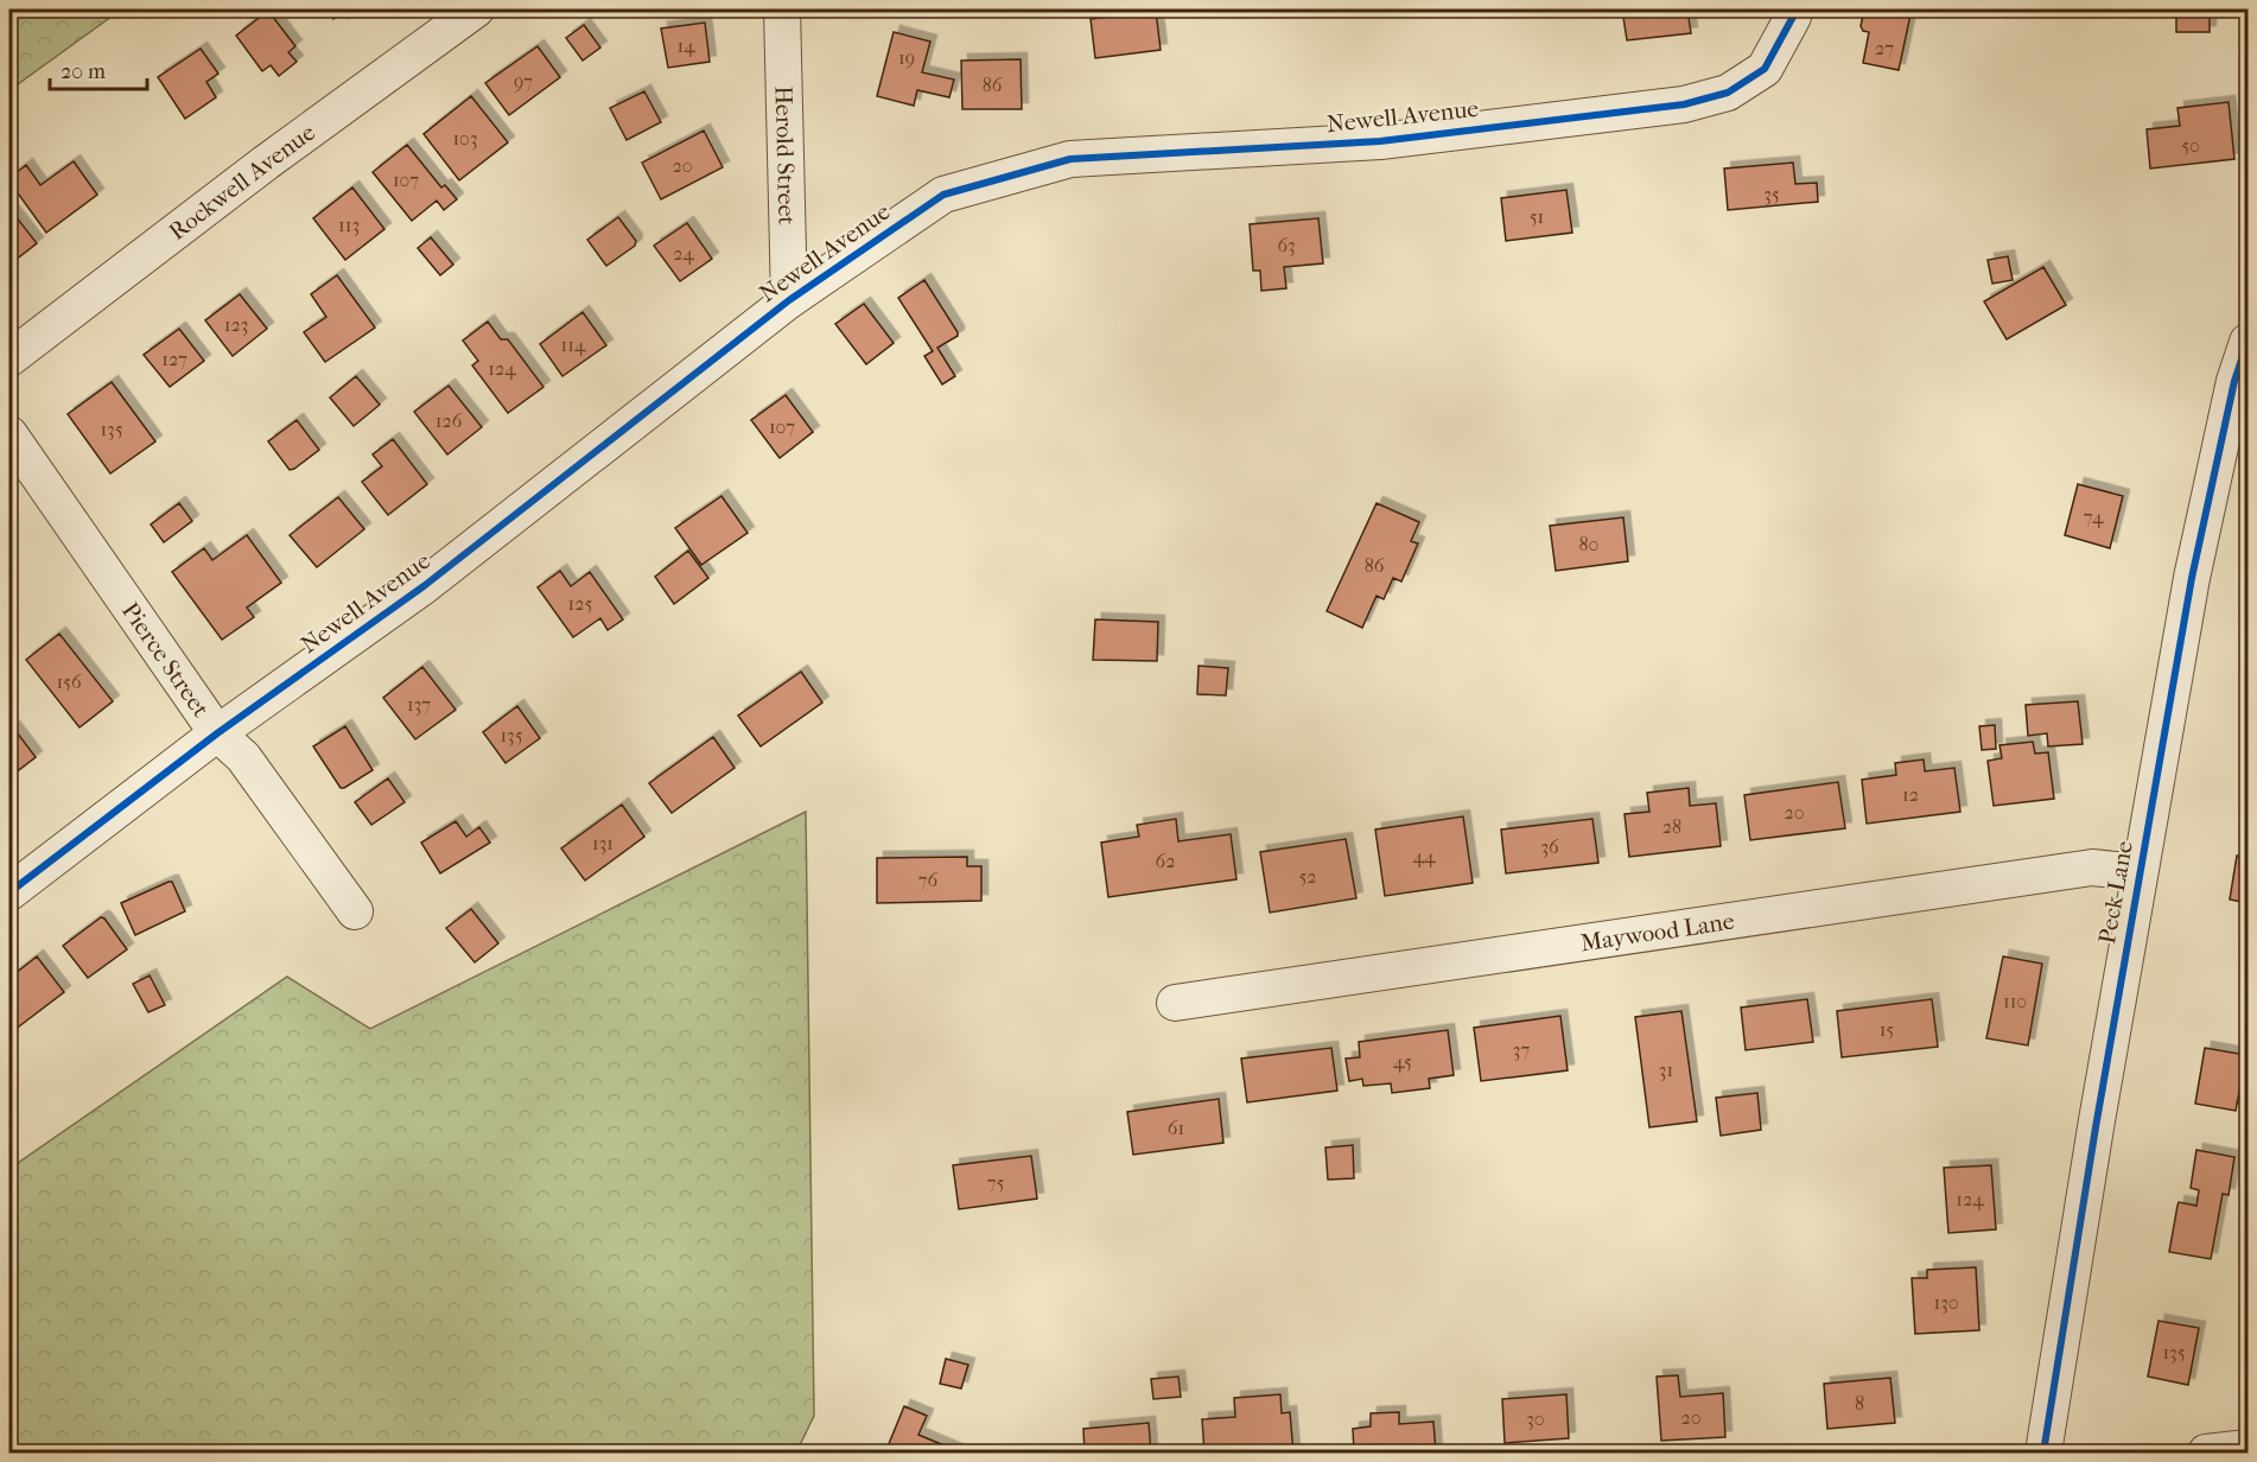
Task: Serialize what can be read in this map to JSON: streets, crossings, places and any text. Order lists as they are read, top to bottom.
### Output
{
  "streets": {
    "street": [
      "Newell Avenue",
      "Herold Street",
      "Rockwell Avenue",
      "Pierce Street",
      "Peck Lane",
      "Maywood Lane"
    ]
  },
  "crossings": [
    ["Newell Avenue", "Herold Street"],
    ["Newell Avenue", "Pierce Street"],
    ["Peck Lane", "Maywood Lane"]
  ],
  "house_numbers": [
    "14",
    "27",
    "19",
    "97",
    "86",
    "103",
    "50",
    "20",
    "107",
    "35",
    "51",
    "113",
    "63",
    "24",
    "123",
    "114",
    "127",
    "124",
    "126",
    "107",
    "135",
    "74",
    "80",
    "86",
    "125",
    "156",
    "137",
    "135",
    "12",
    "20",
    "28",
    "131",
    "36",
    "44",
    "62",
    "52",
    "76",
    "110",
    "15",
    "37",
    "45",
    "31",
    "61",
    "75",
    "124",
    "130",
    "135",
    "8",
    "20",
    "30"
  ],
  "scale_bar": "20 m"
}
